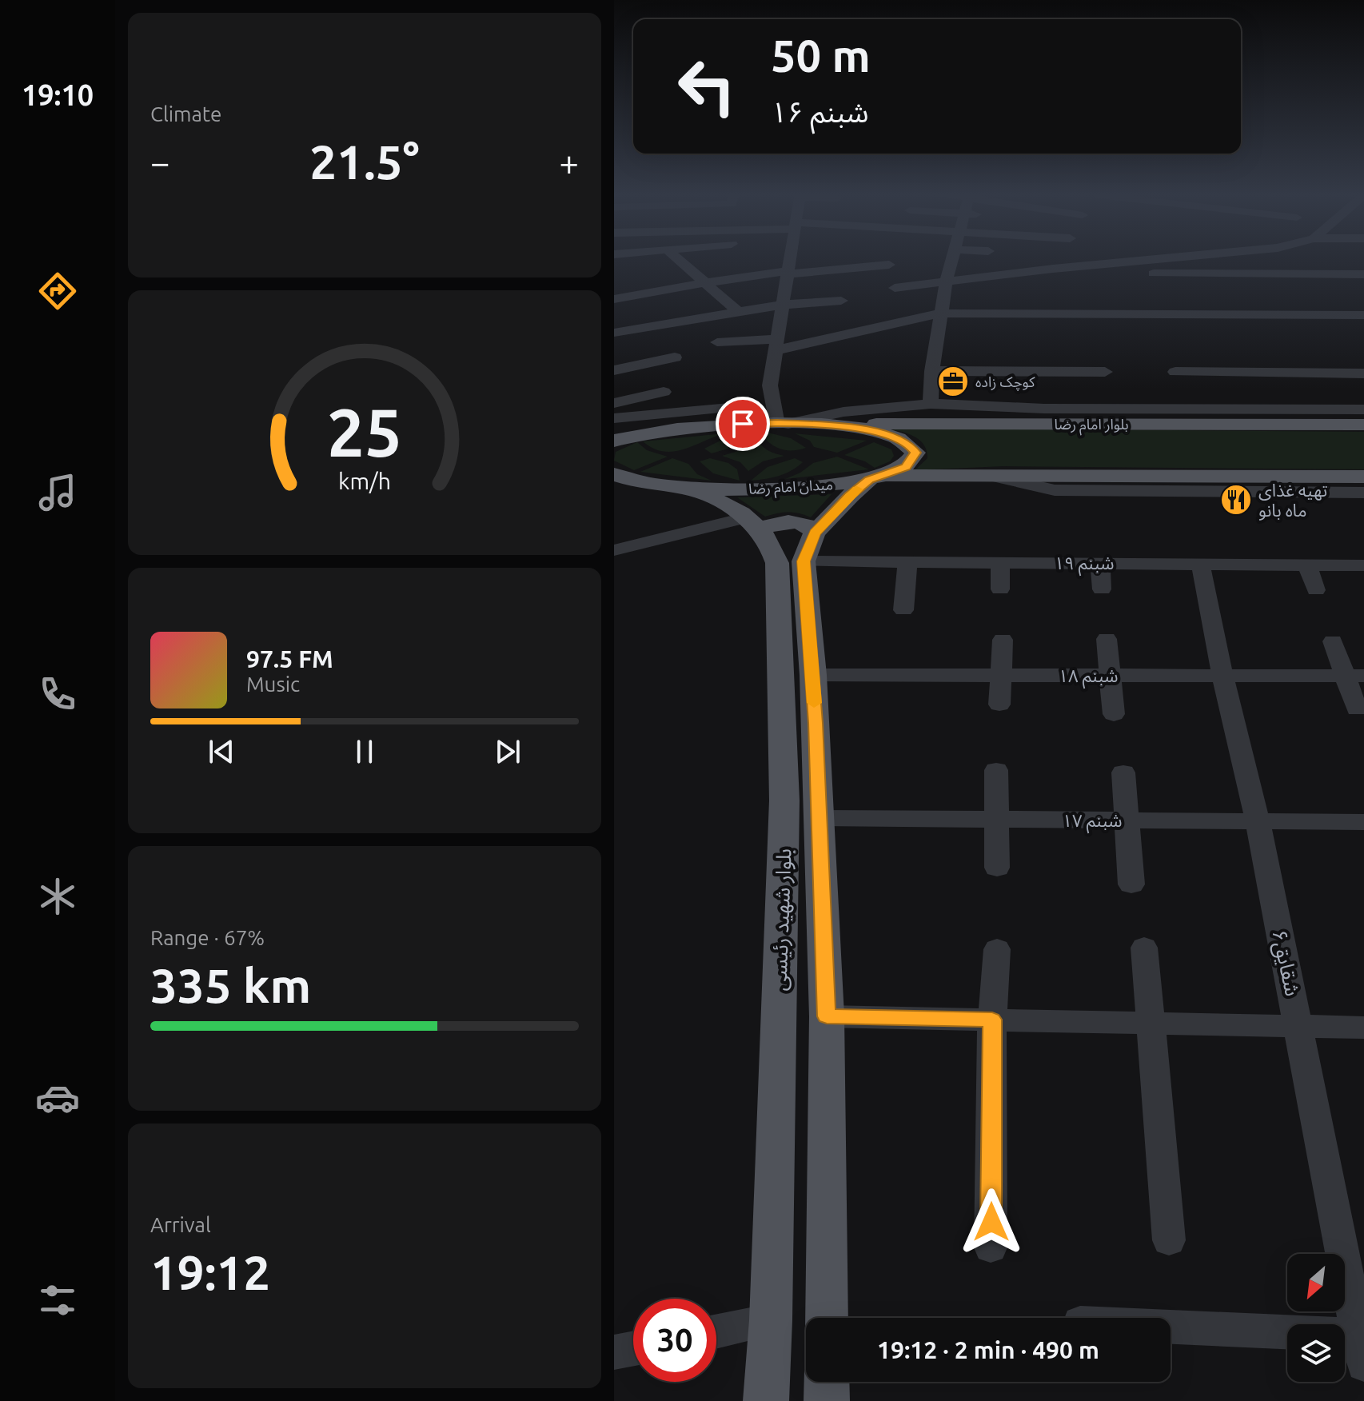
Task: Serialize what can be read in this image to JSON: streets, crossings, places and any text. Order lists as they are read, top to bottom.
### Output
{
  "streets": {
    "main road": ["بلوار امام رضا", "میدان امام رضا", "بلوار شهید رئیسی"],
    "street": [
      "شبنم ۱۹",
      "شبنم ۱۸",
      "شبنم ۱۷",
      "شقایق۶"
    ]
  },
  "crossings": [
    ["بلوار امام رضا", "میدان امام رضا"],
    ["میدان امام رضا", "بلوار شهید رئیسی"],
    ["شبنم ۱۹", "بلوار شهید رئیسی"],
    ["شبنم ۱۹", "شقایق۶"],
    ["شبنم ۱۸", "بلوار شهید رئیسی"],
    ["شبنم ۱۸", "شقایق۶"],
    ["شبنم ۱۷", "بلوار شهید رئیسی"],
    ["شبنم ۱۷", "شقایق۶"]
  ],
  "places": {
    "office": ["کوچک زاده"],
    "restaurant": ["تهیه غذای ماه بانو"]
  },
  "north": "bottom left",
  "page": {
    "tabs": "19:10",
    "tile": [
      "Climate",
      ["Range · 67%", "335 km"],
      ["Arrival", "19:12"]
    ],
    "turn": ["50 m", "شبنم ۱۶"],
    "heat": ["−", "21.5°", "+"],
    "song": ["97.5 FM", "Music"],
    "limit": "30",
    "trip": "19:12 · 2 min · 490 m",
    "gauge": ["25", "km/h"]
  }
}
